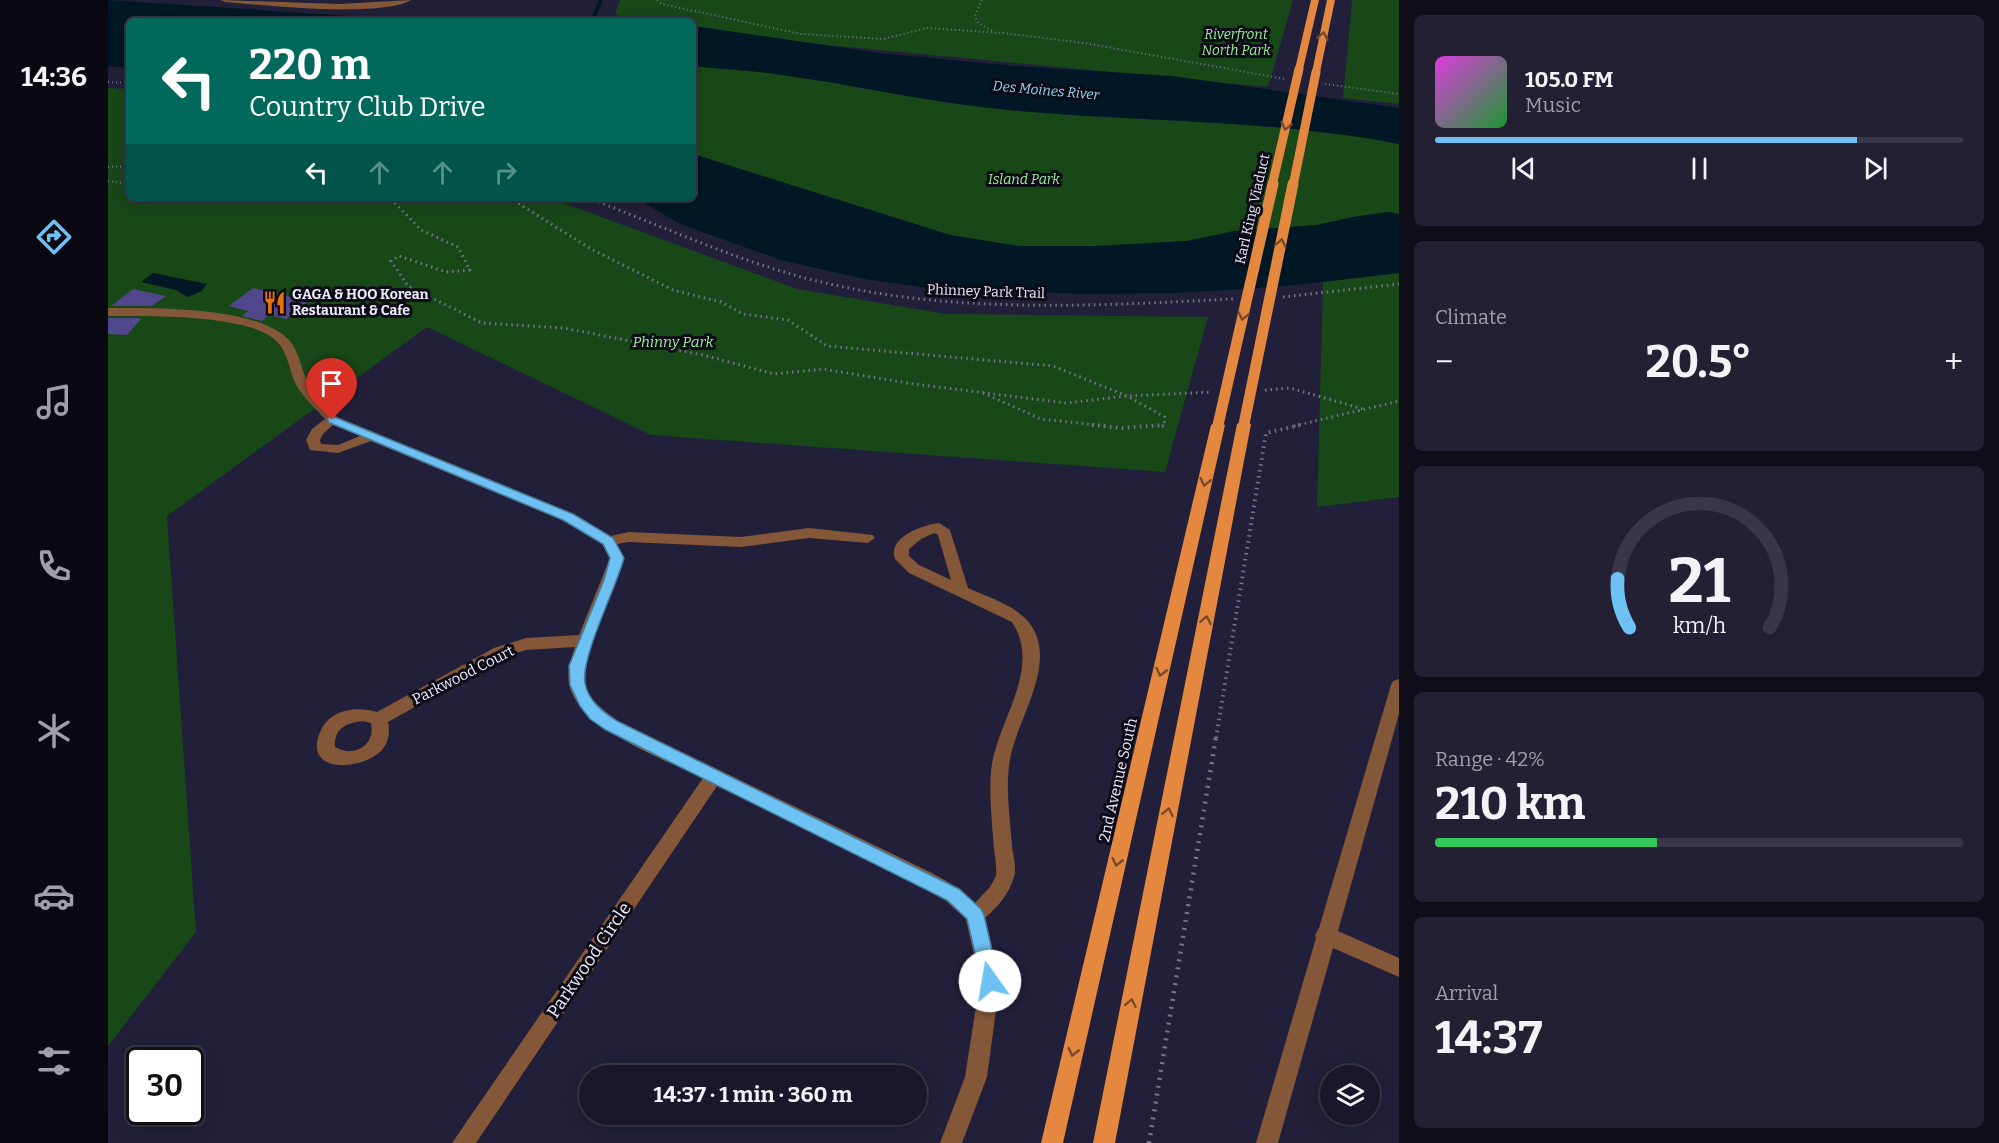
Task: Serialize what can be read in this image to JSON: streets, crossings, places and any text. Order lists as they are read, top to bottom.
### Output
{
  "streets": {
    "main road": ["Karl King Viaduct", "2nd Avenue South"],
    "street": ["Parkwood Court", "Parkwood Circle"],
    "path": ["Phinney Park Trail"]
  },
  "crossings": [
    ["Karl King Viaduct", "2nd Avenue South"]
  ],
  "water": ["Des Moines River"],
  "parks": ["Riverfront North Park", "Island Park", "Phinny Park"],
  "places": {
    "restaurant": ["GAGA & HOO Korean Restaurant & Cafe"]
  },
  "page": {
    "tabs": "14:36",
    "turn": ["220 m", "Country Club Drive"],
    "song": ["105.0 FM", "Music"],
    "tile": [
      "Climate",
      ["Range · 42%", "210 km"],
      ["Arrival", "14:37"]
    ],
    "heat": ["−", "20.5°", "+"],
    "limit": "30",
    "trip": "14:37 · 1 min · 360 m",
    "gauge": ["21", "km/h"]
  }
}
